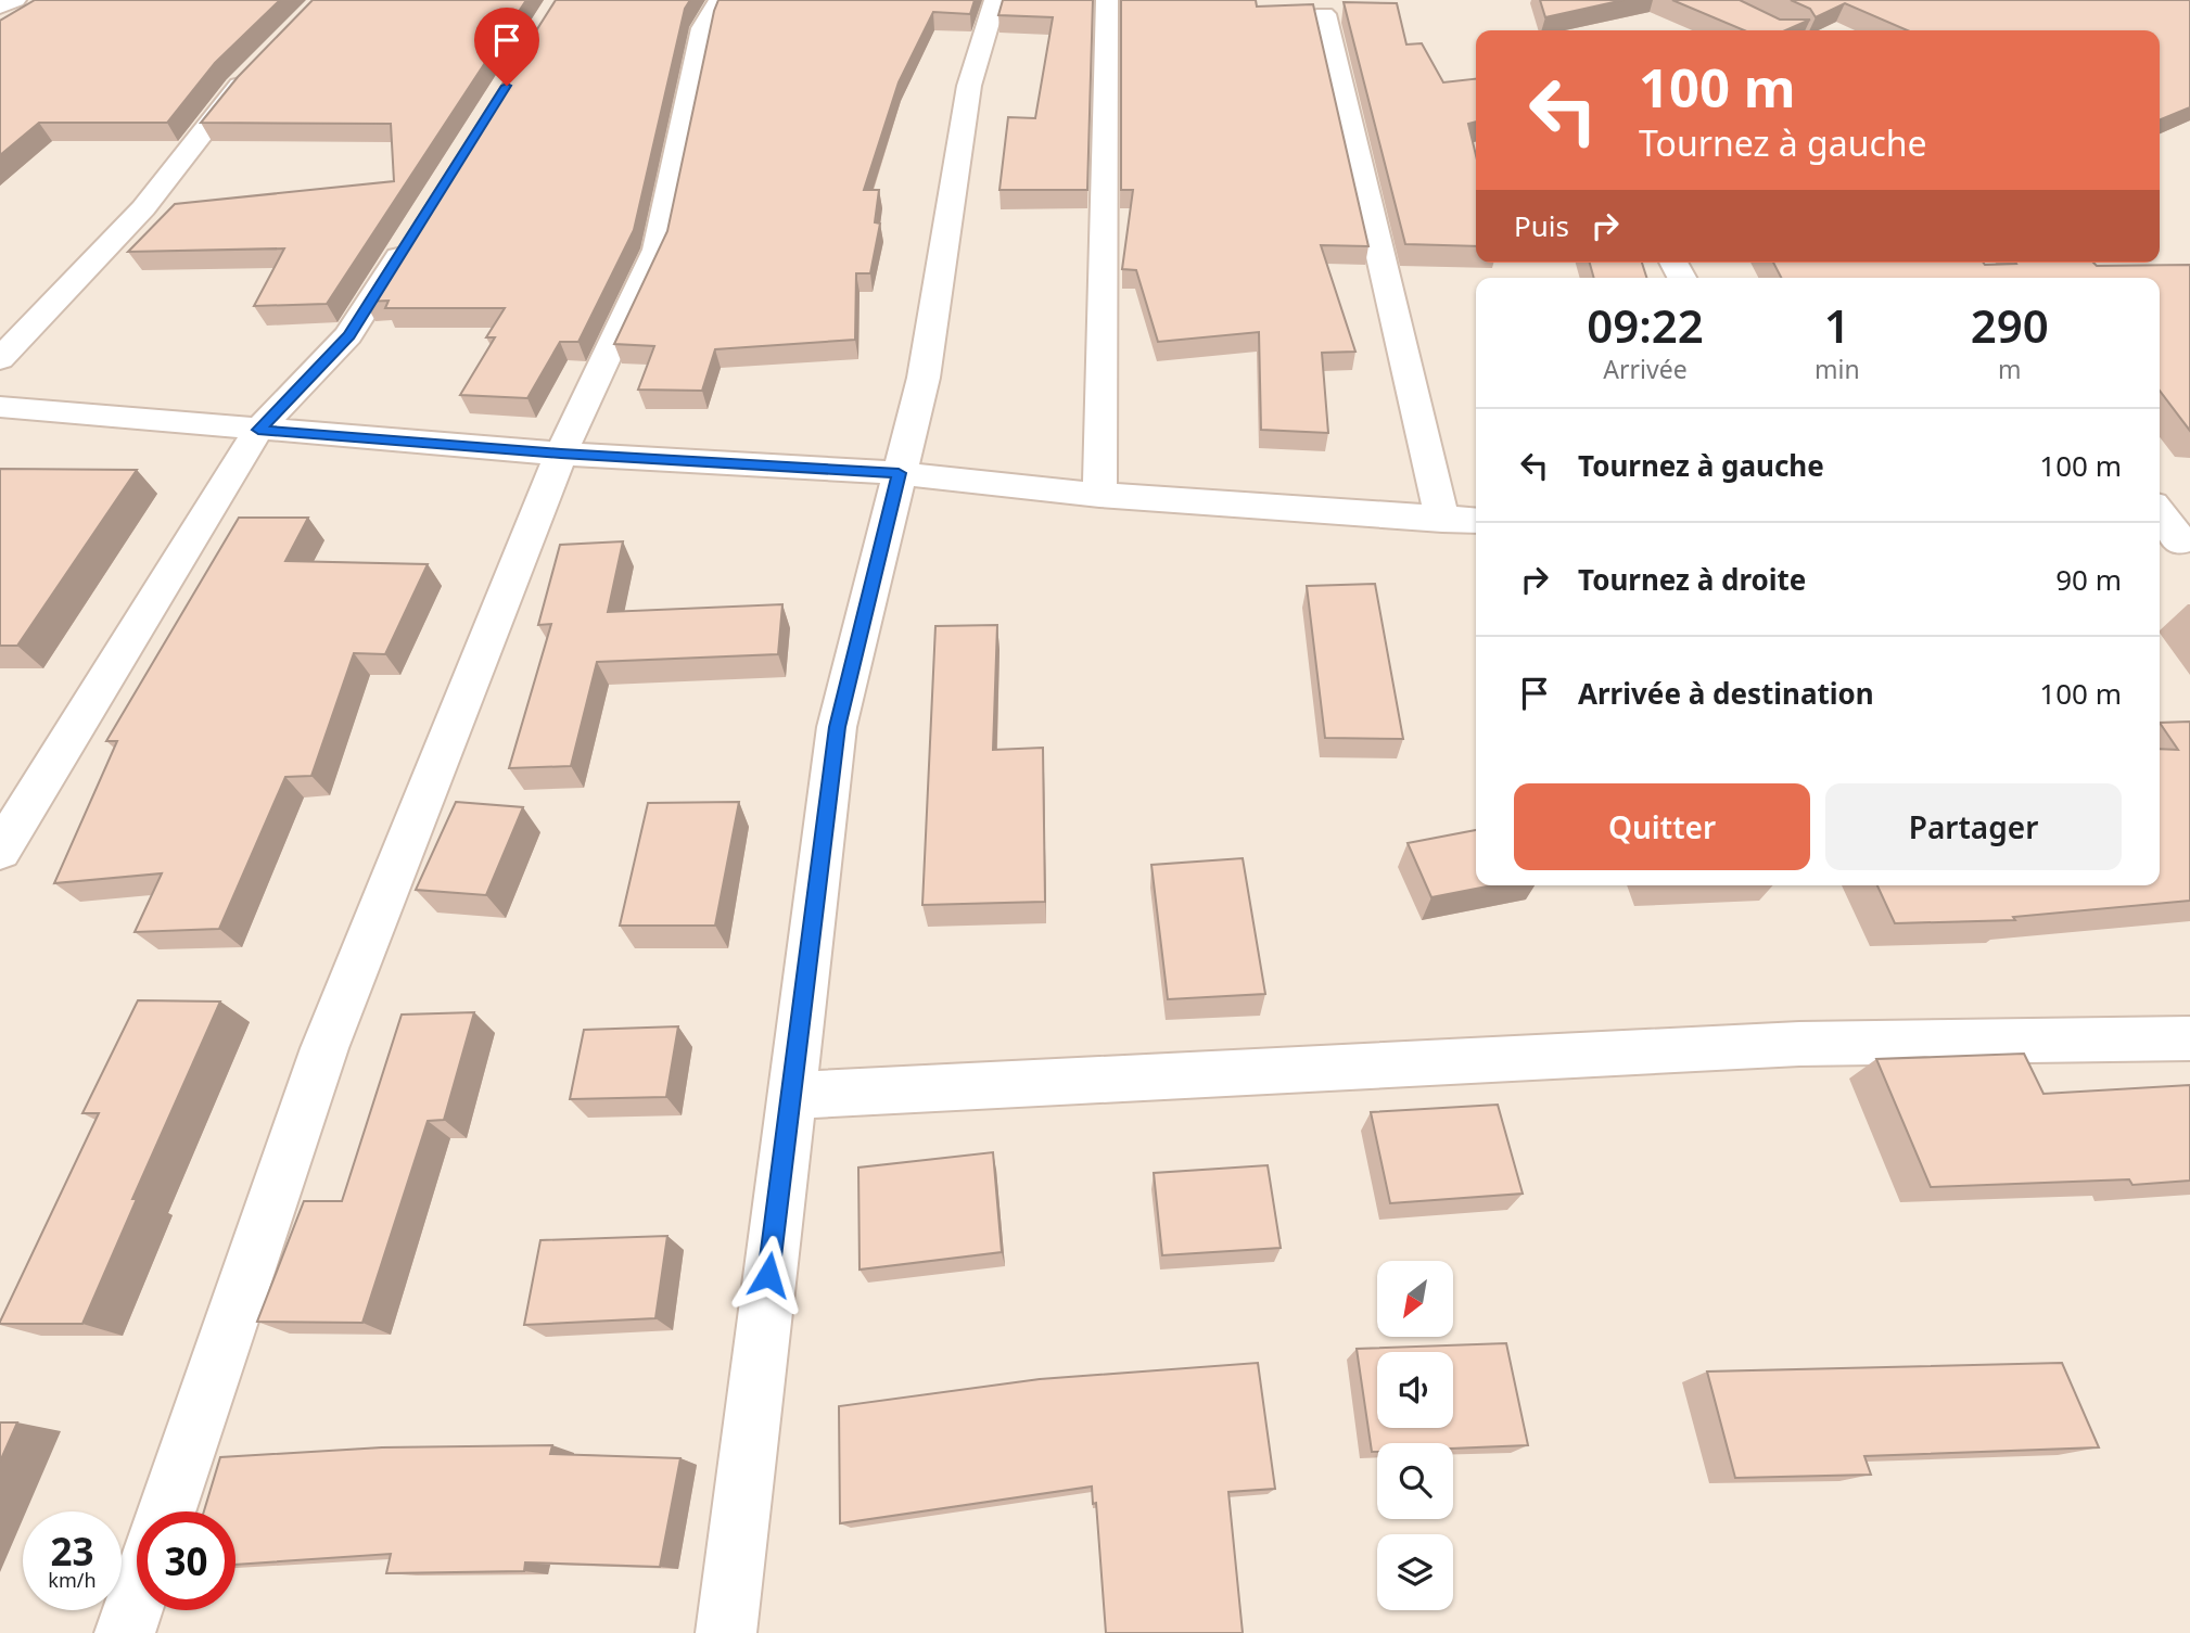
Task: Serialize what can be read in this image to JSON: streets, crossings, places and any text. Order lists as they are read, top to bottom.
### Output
{
  "north": "bottom left",
  "page": {
    "turn": ["100 m", "Tournez à gauche"],
    "then": "Puis",
    "eta": [
      "09:22",
      "Arrivée",
      "1",
      "min",
      "290",
      "m"
    ],
    "list": [
      {
        "name": "Tournez à gauche",
        "value": "100 m"
      },
      {
        "name": "Tournez à droite",
        "value": "90 m"
      },
      {
        "name": "Arrivée à destination",
        "value": "100 m"
      }
    ],
    "buttons": ["Quitter", "Partager"],
    "speed": "23 km/h",
    "limit": "30"
  }
}
